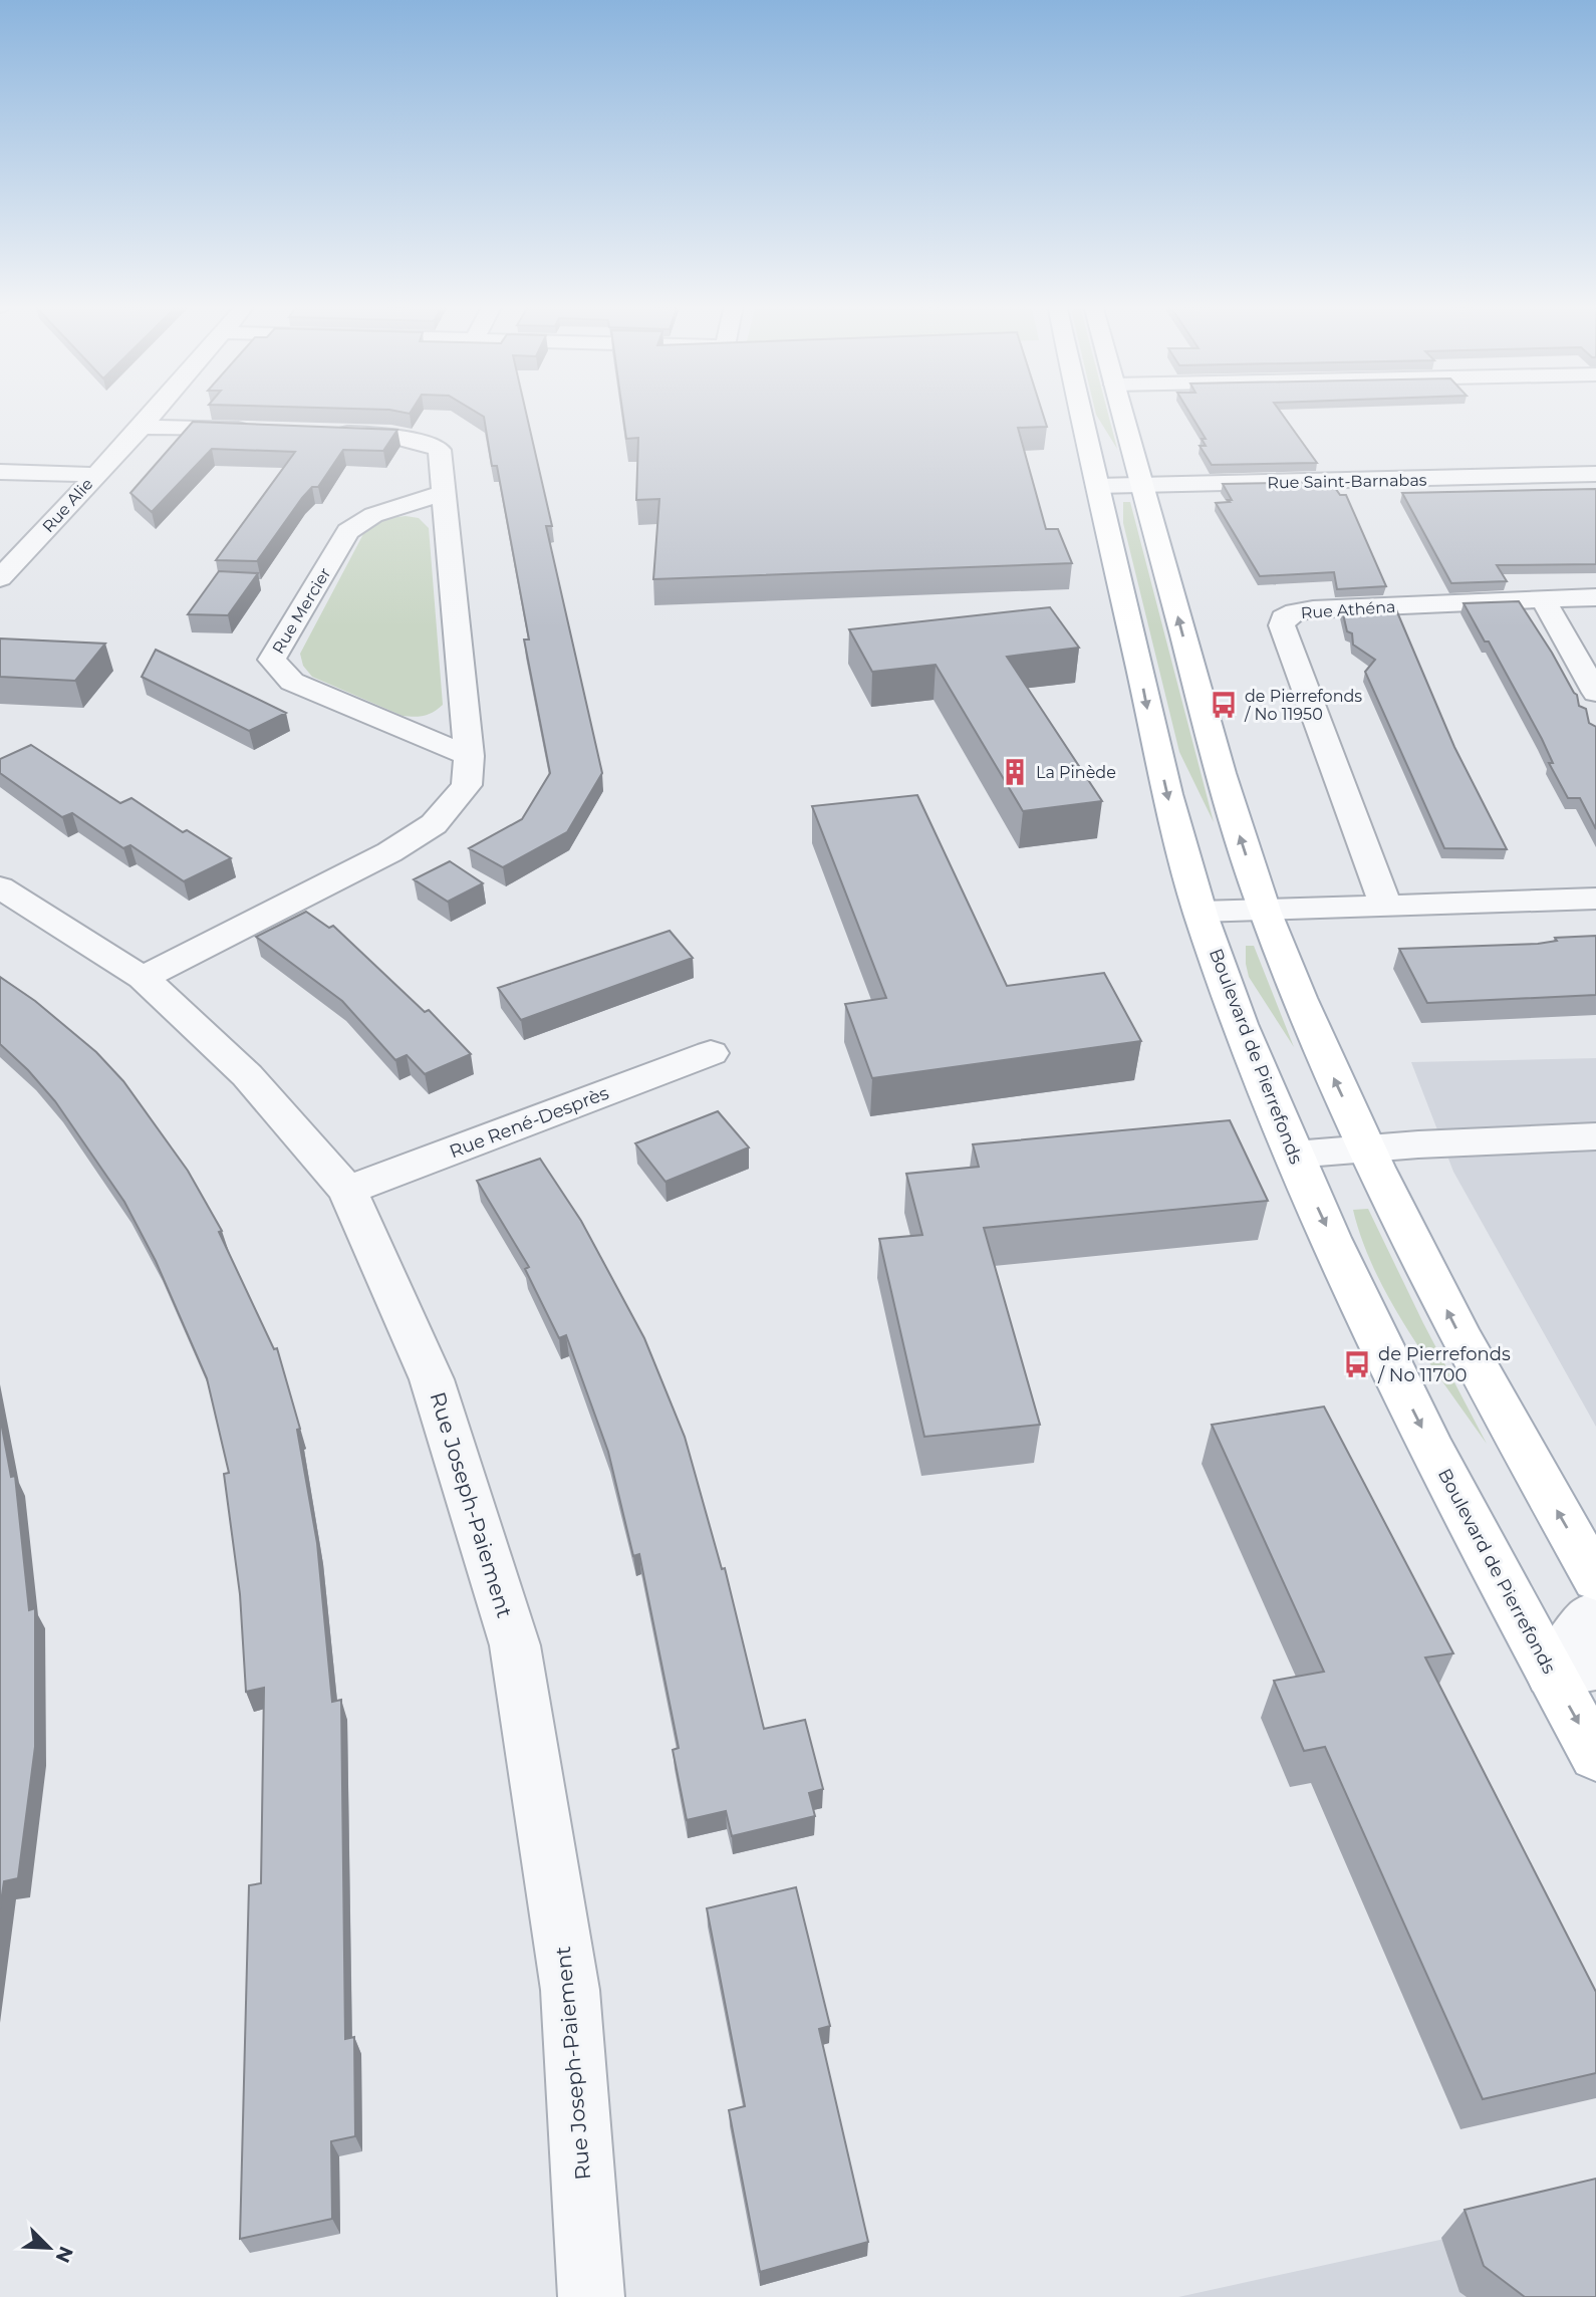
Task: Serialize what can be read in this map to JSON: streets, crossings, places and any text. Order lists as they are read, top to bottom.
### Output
{
  "streets": {
    "main road": ["Boulevard de Pierrefonds"],
    "street": [
      "Rue Saint-Barnabas",
      "Rue Alie",
      "Rue Athéna",
      "Rue Mercier",
      "Rue René-Desprès",
      "Rue Joseph-Paiement"
    ]
  },
  "crossings": [
    ["Rue Saint-Barnabas", "Boulevard de Pierrefonds"],
    ["Rue René-Desprès", "Rue Joseph-Paiement"]
  ],
  "places": {
    "bus stop": ["de Pierrefonds / No 11950", "de Pierrefonds / No 11700"],
    "building": ["La Pinède"]
  },
  "north": "bottom right"
}
